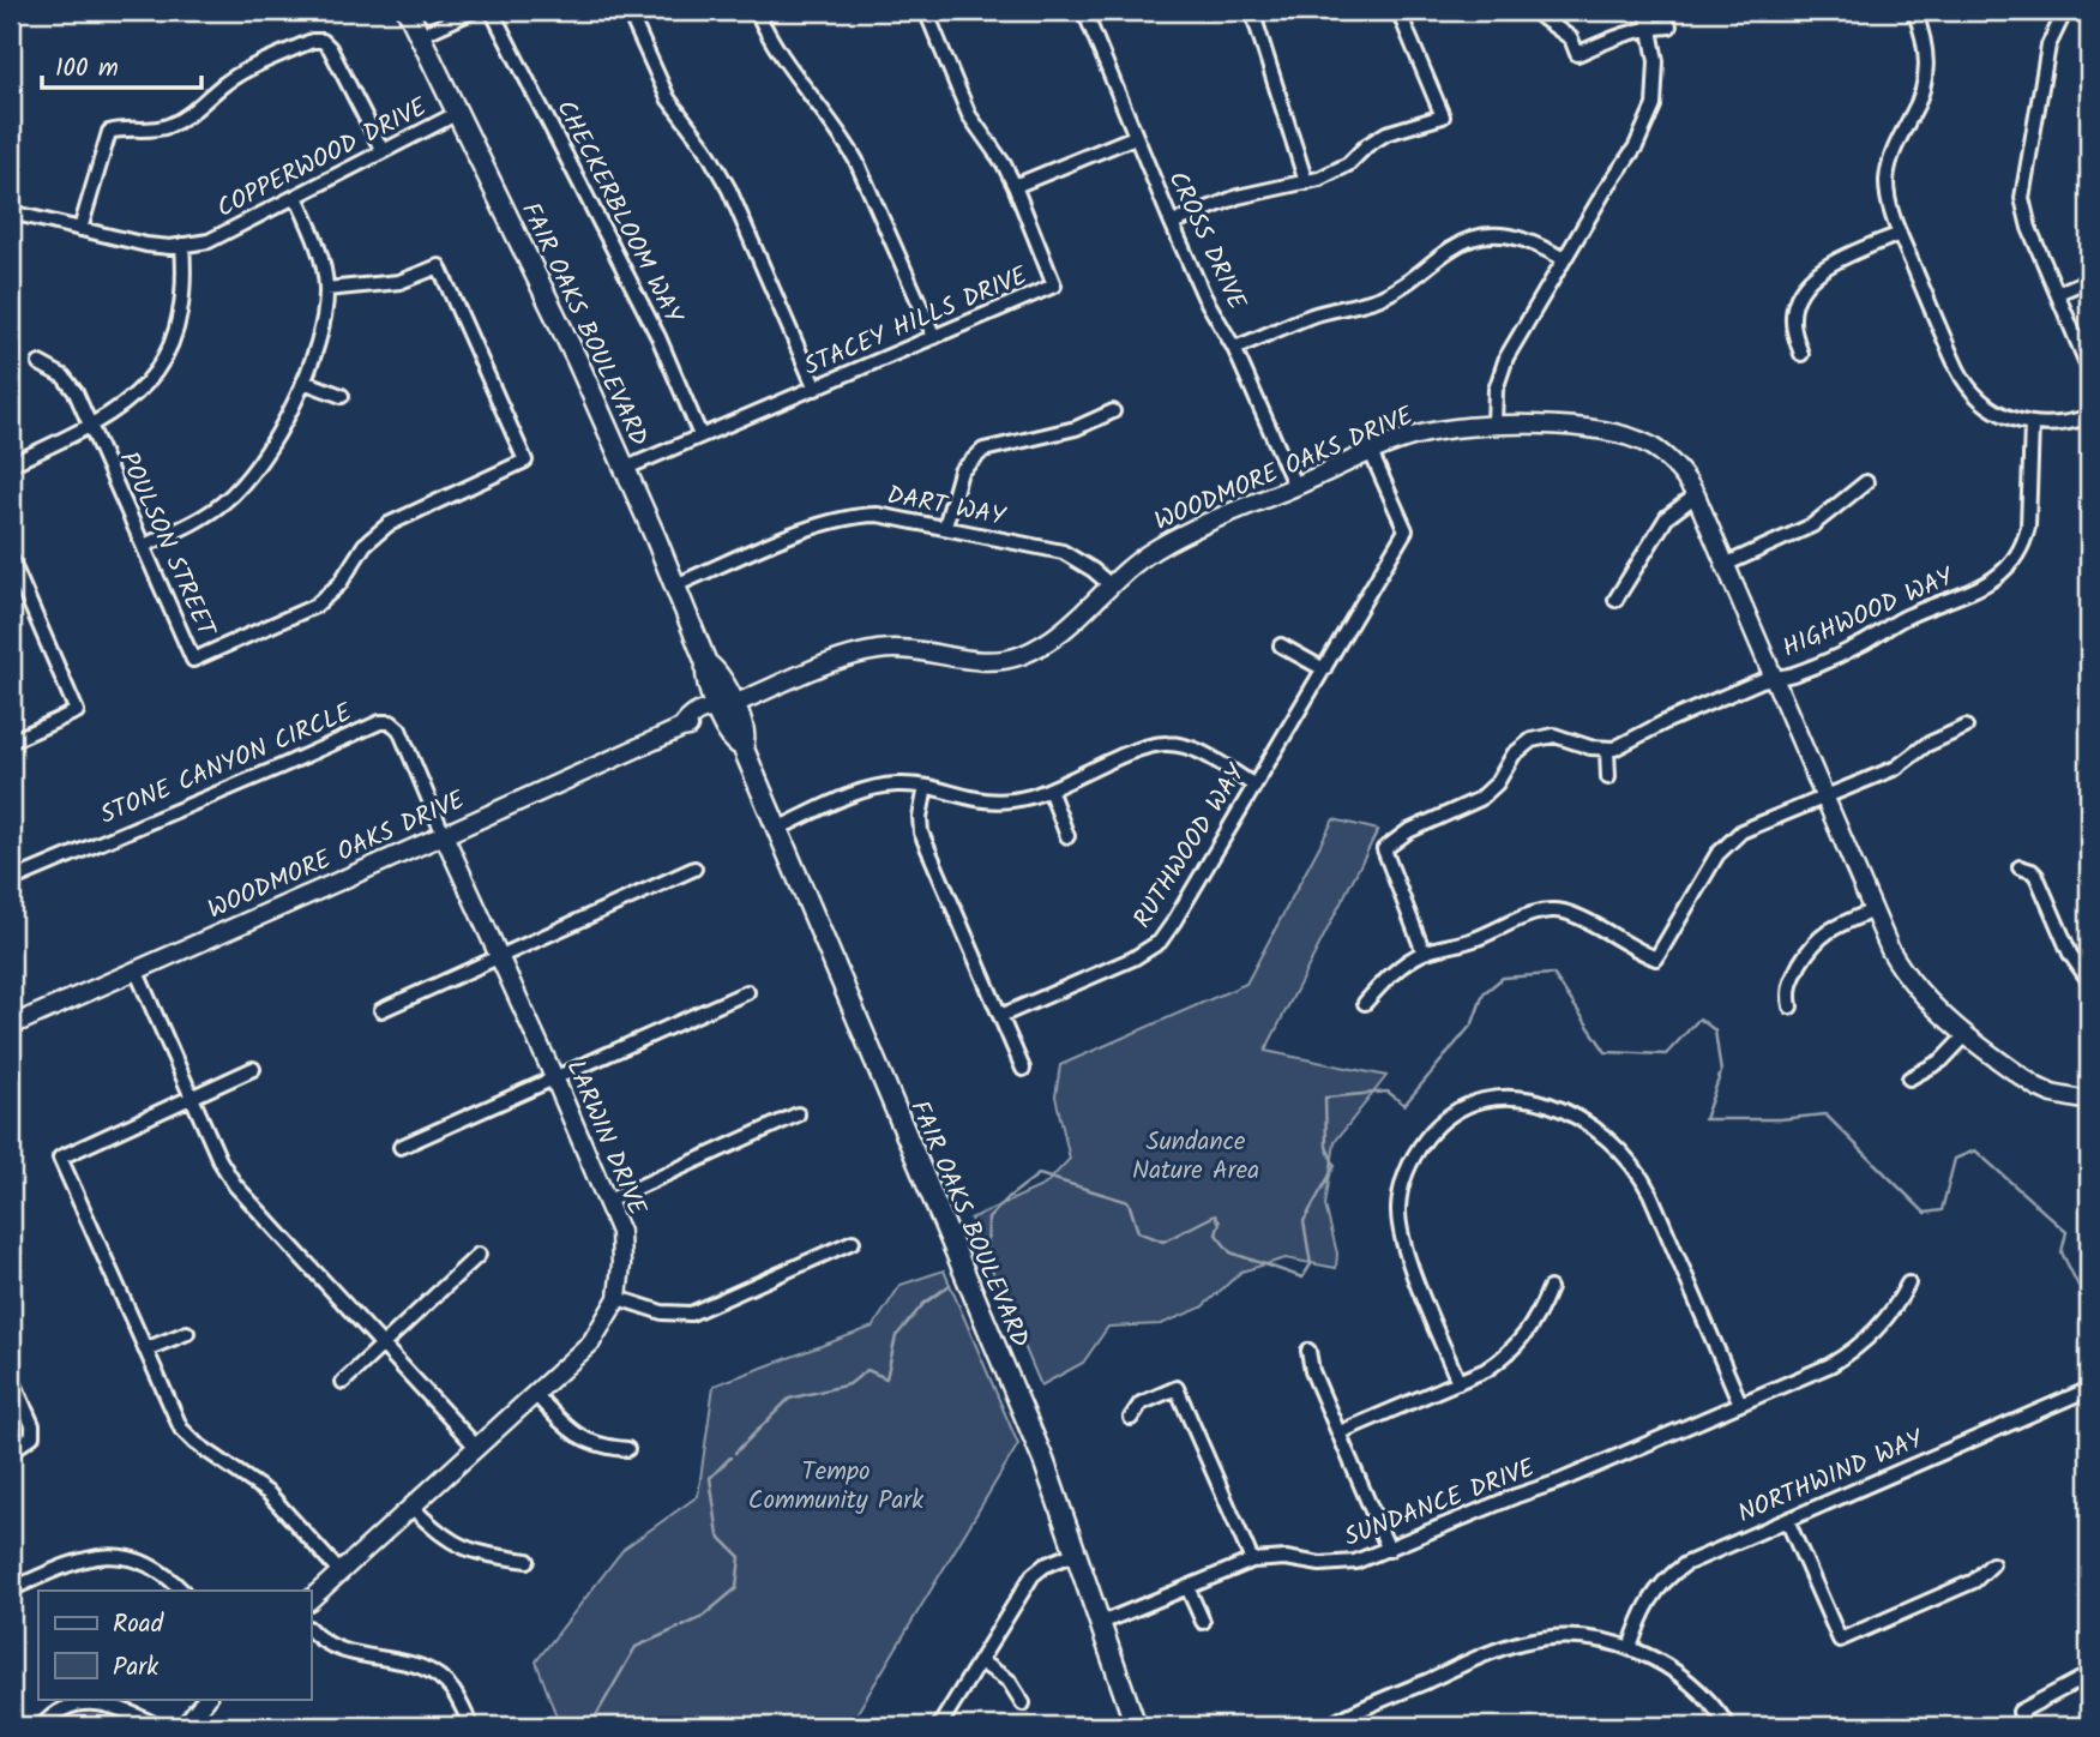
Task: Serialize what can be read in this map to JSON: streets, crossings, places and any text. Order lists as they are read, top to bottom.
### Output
{
  "streets": {
    "main road": ["FAIR OAKS BOULEVARD"],
    "street": [
      "COPPERWOOD DRIVE",
      "CHECKERBLOOM WAY",
      "CROSS DRIVE",
      "STACEY HILLS DRIVE",
      "WOODMORE OAKS DRIVE",
      "DART WAY",
      "POULSON STREET",
      "HIGHWOOD WAY",
      "STONE CANYON CIRCLE",
      "RUTHWOOD WAY",
      "LARWIN DRIVE",
      "NORTHWIND WAY",
      "SUNDANCE DRIVE"
    ]
  },
  "crossings": [
    ["COPPERWOOD DRIVE", "FAIR OAKS BOULEVARD"],
    ["CHECKERBLOOM WAY", "STACEY HILLS DRIVE"],
    ["CROSS DRIVE", "WOODMORE OAKS DRIVE"],
    ["STACEY HILLS DRIVE", "FAIR OAKS BOULEVARD"],
    ["FAIR OAKS BOULEVARD", "WOODMORE OAKS DRIVE"],
    ["FAIR OAKS BOULEVARD", "DART WAY"],
    ["FAIR OAKS BOULEVARD", "SUNDANCE DRIVE"],
    ["WOODMORE OAKS DRIVE", "DART WAY"],
    ["WOODMORE OAKS DRIVE", "HIGHWOOD WAY"],
    ["WOODMORE OAKS DRIVE", "STONE CANYON CIRCLE"],
    ["WOODMORE OAKS DRIVE", "RUTHWOOD WAY"],
    ["WOODMORE OAKS DRIVE", "LARWIN DRIVE"],
    ["STONE CANYON CIRCLE", "LARWIN DRIVE"]
  ],
  "parks": ["Sundance Nature Area", "Tempo Community Park"],
  "legend": ["Road", "Park"],
  "scale_bar": "100 m"
}
